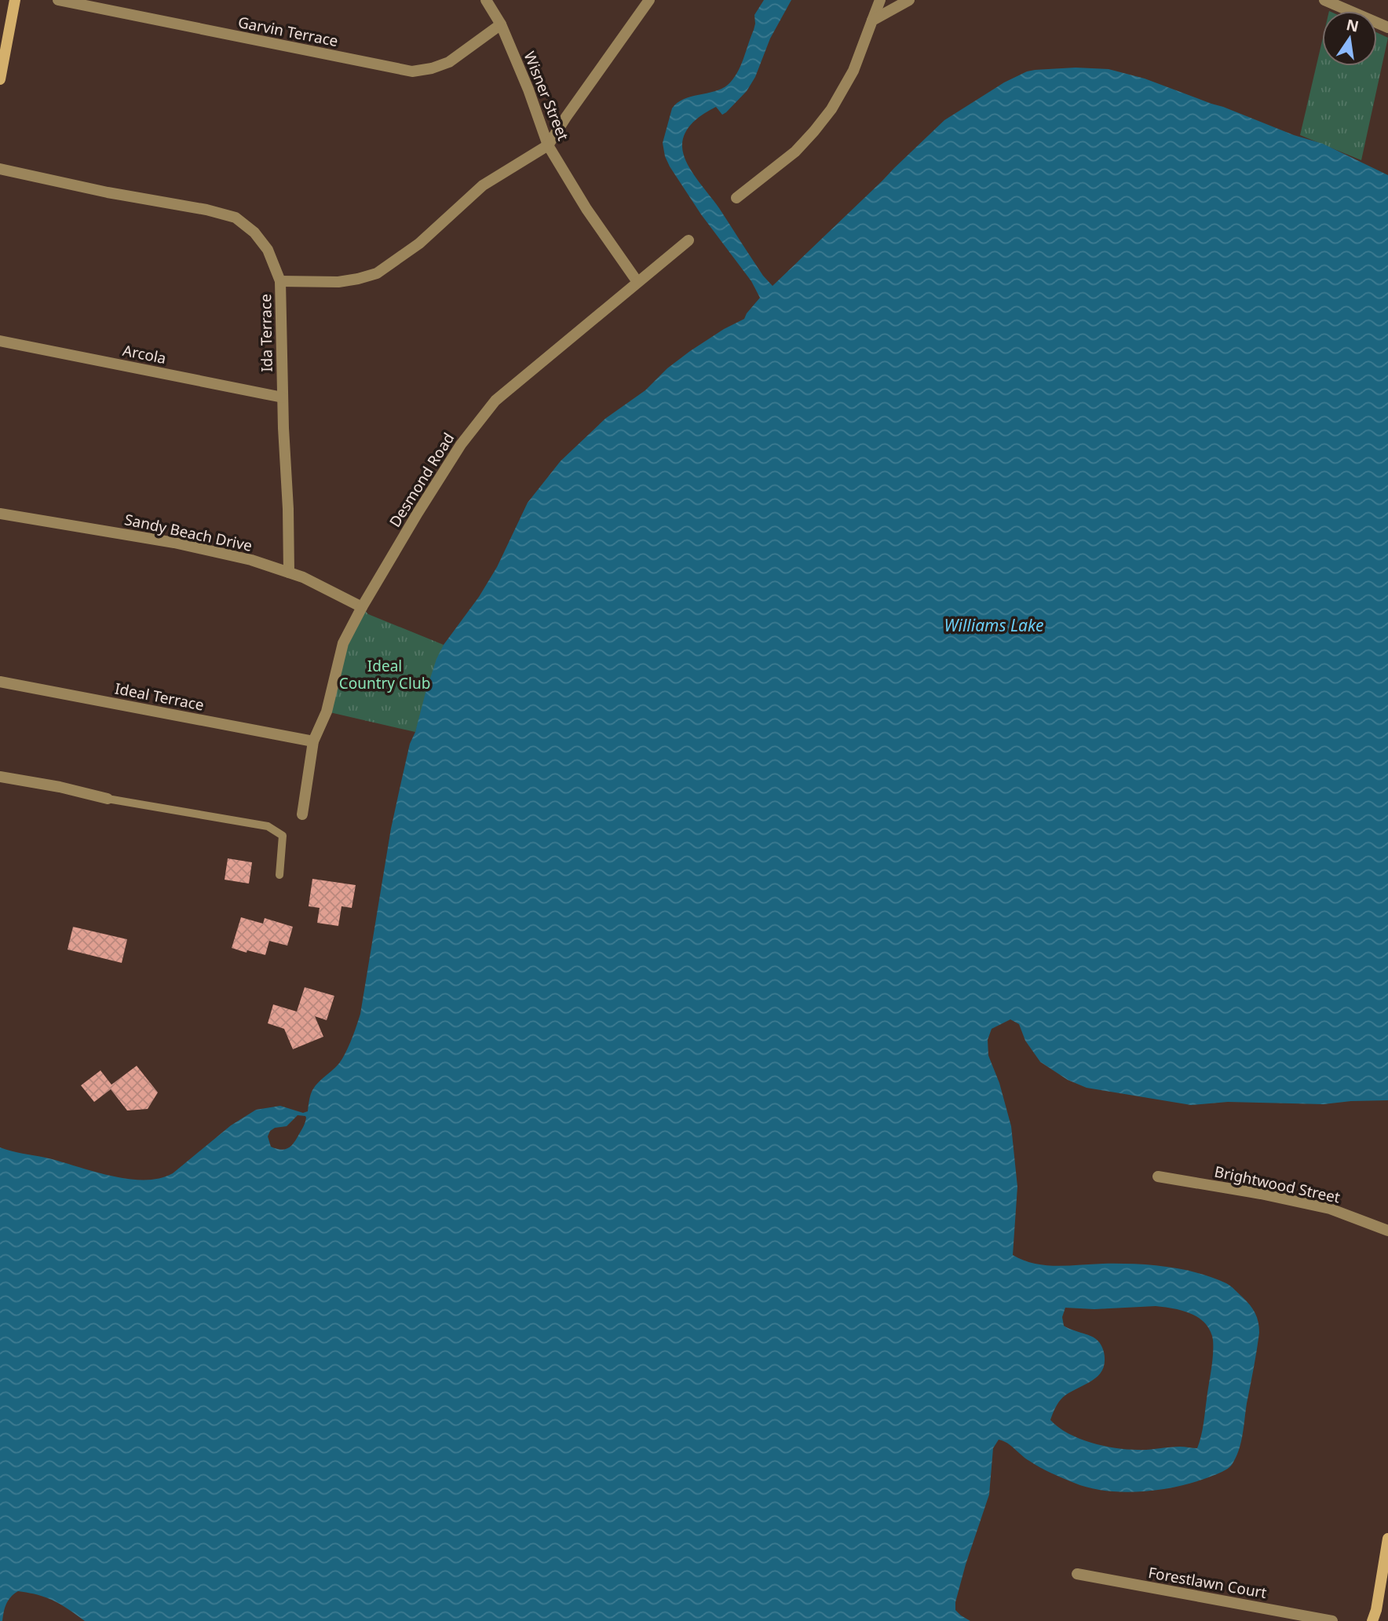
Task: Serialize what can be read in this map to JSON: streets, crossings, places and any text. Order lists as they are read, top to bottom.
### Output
{
  "streets": {
    "street": [
      "Garvin Terrace",
      "Wisner Street",
      "Ida Terrace",
      "Arcola",
      "Desmond Road",
      "Sandy Beach Drive",
      "Ideal Terrace",
      "Brightwood Street",
      "Forestlawn Court"
    ]
  },
  "crossings": [
    ["Garvin Terrace", "Wisner Street"],
    ["Wisner Street", "Desmond Road"],
    ["Ida Terrace", "Arcola"],
    ["Ida Terrace", "Sandy Beach Drive"],
    ["Desmond Road", "Sandy Beach Drive"],
    ["Desmond Road", "Ideal Terrace"]
  ],
  "water": ["Williams Lake"],
  "parks": ["Ideal Country Club"],
  "north": "top"
}
